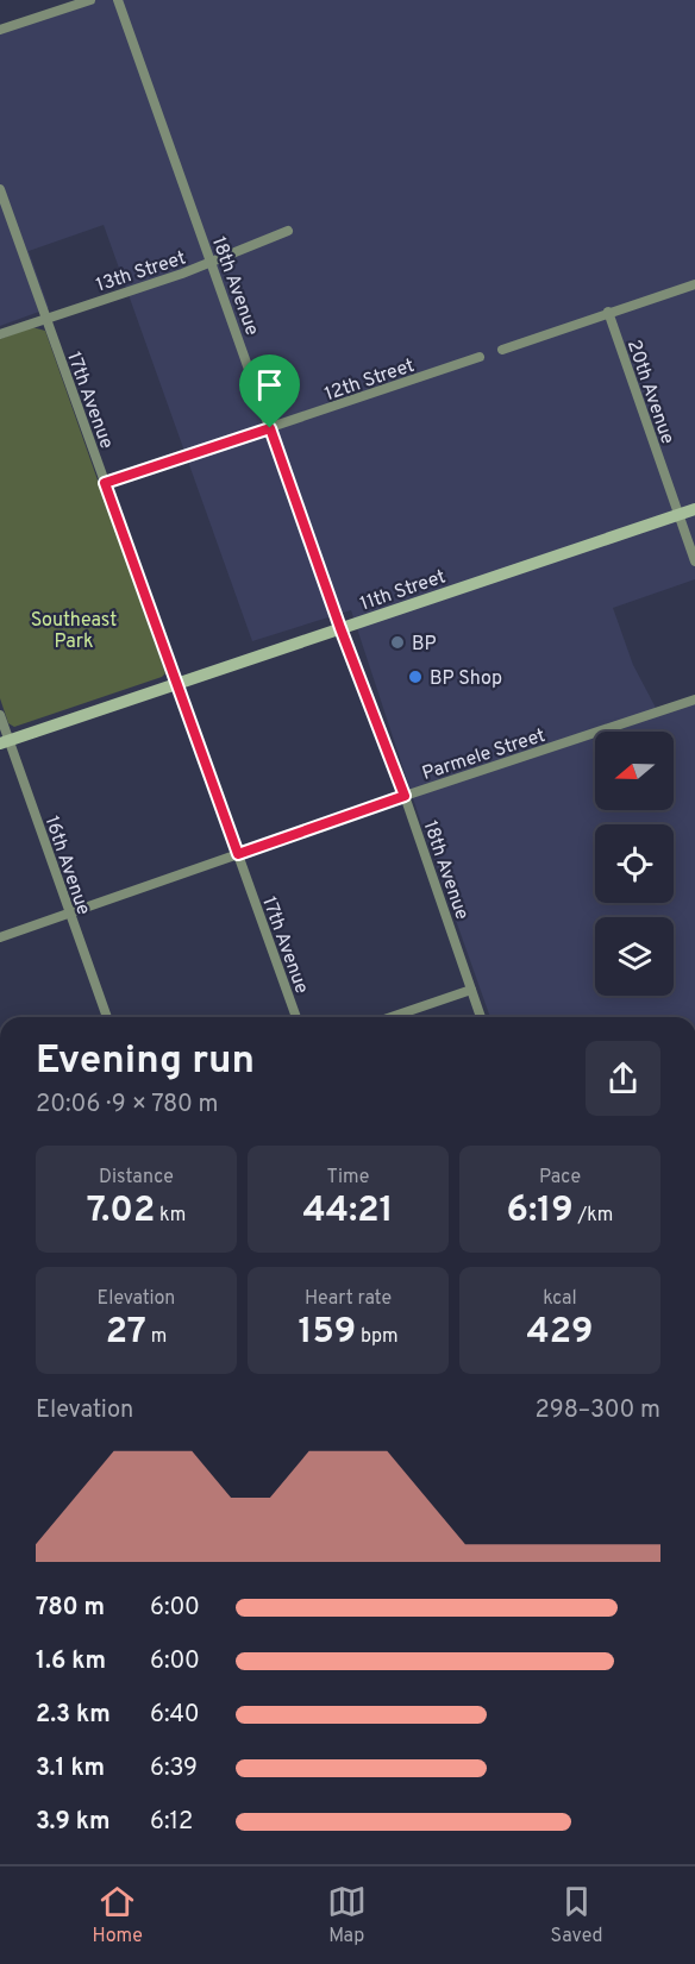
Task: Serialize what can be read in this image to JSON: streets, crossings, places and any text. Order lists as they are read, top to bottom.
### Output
{
  "streets": {
    "main road": ["11th Street"],
    "street": [
      "13th Street",
      "18th Avenue",
      "12th Street",
      "20th Avenue",
      "17th Avenue",
      "Parmele Street",
      "16th Avenue"
    ]
  },
  "crossings": [
    ["13th Street", "18th Avenue"],
    ["13th Street", "17th Avenue"],
    ["18th Avenue", "12th Street"],
    ["18th Avenue", "11th Street"],
    ["18th Avenue", "Parmele Street"],
    ["12th Street", "17th Avenue"],
    ["20th Avenue", "11th Street"],
    ["17th Avenue", "11th Street"],
    ["17th Avenue", "Parmele Street"],
    ["11th Street", "16th Avenue"],
    ["Parmele Street", "16th Avenue"]
  ],
  "parks": ["Southeast Park"],
  "places": ["BP", "BP Shop"],
  "north": "left",
  "page": {
    "heading": ["Evening run", "20:06 · 9 × 780 m"],
    "stats": [
      ["Distance", "7.02 km"],
      ["Time", "44:21"],
      ["Pace", "6:19 /km"],
      ["Elevation", "27 m"],
      ["Heart rate", "159 bpm"],
      ["kcal", "429"]
    ],
    "chart": ["Elevation", "298–300 m"],
    "list": [
      {
        "name": "780 m",
        "note": "6:00"
      },
      {
        "name": "1.6 km",
        "note": "6:00"
      },
      {
        "name": "2.3 km",
        "note": "6:40"
      },
      {
        "name": "3.1 km",
        "note": "6:39"
      },
      {
        "name": "3.9 km",
        "note": "6:12"
      }
    ],
    "tabs": ["Home", "Map", "Saved"]
  }
}
